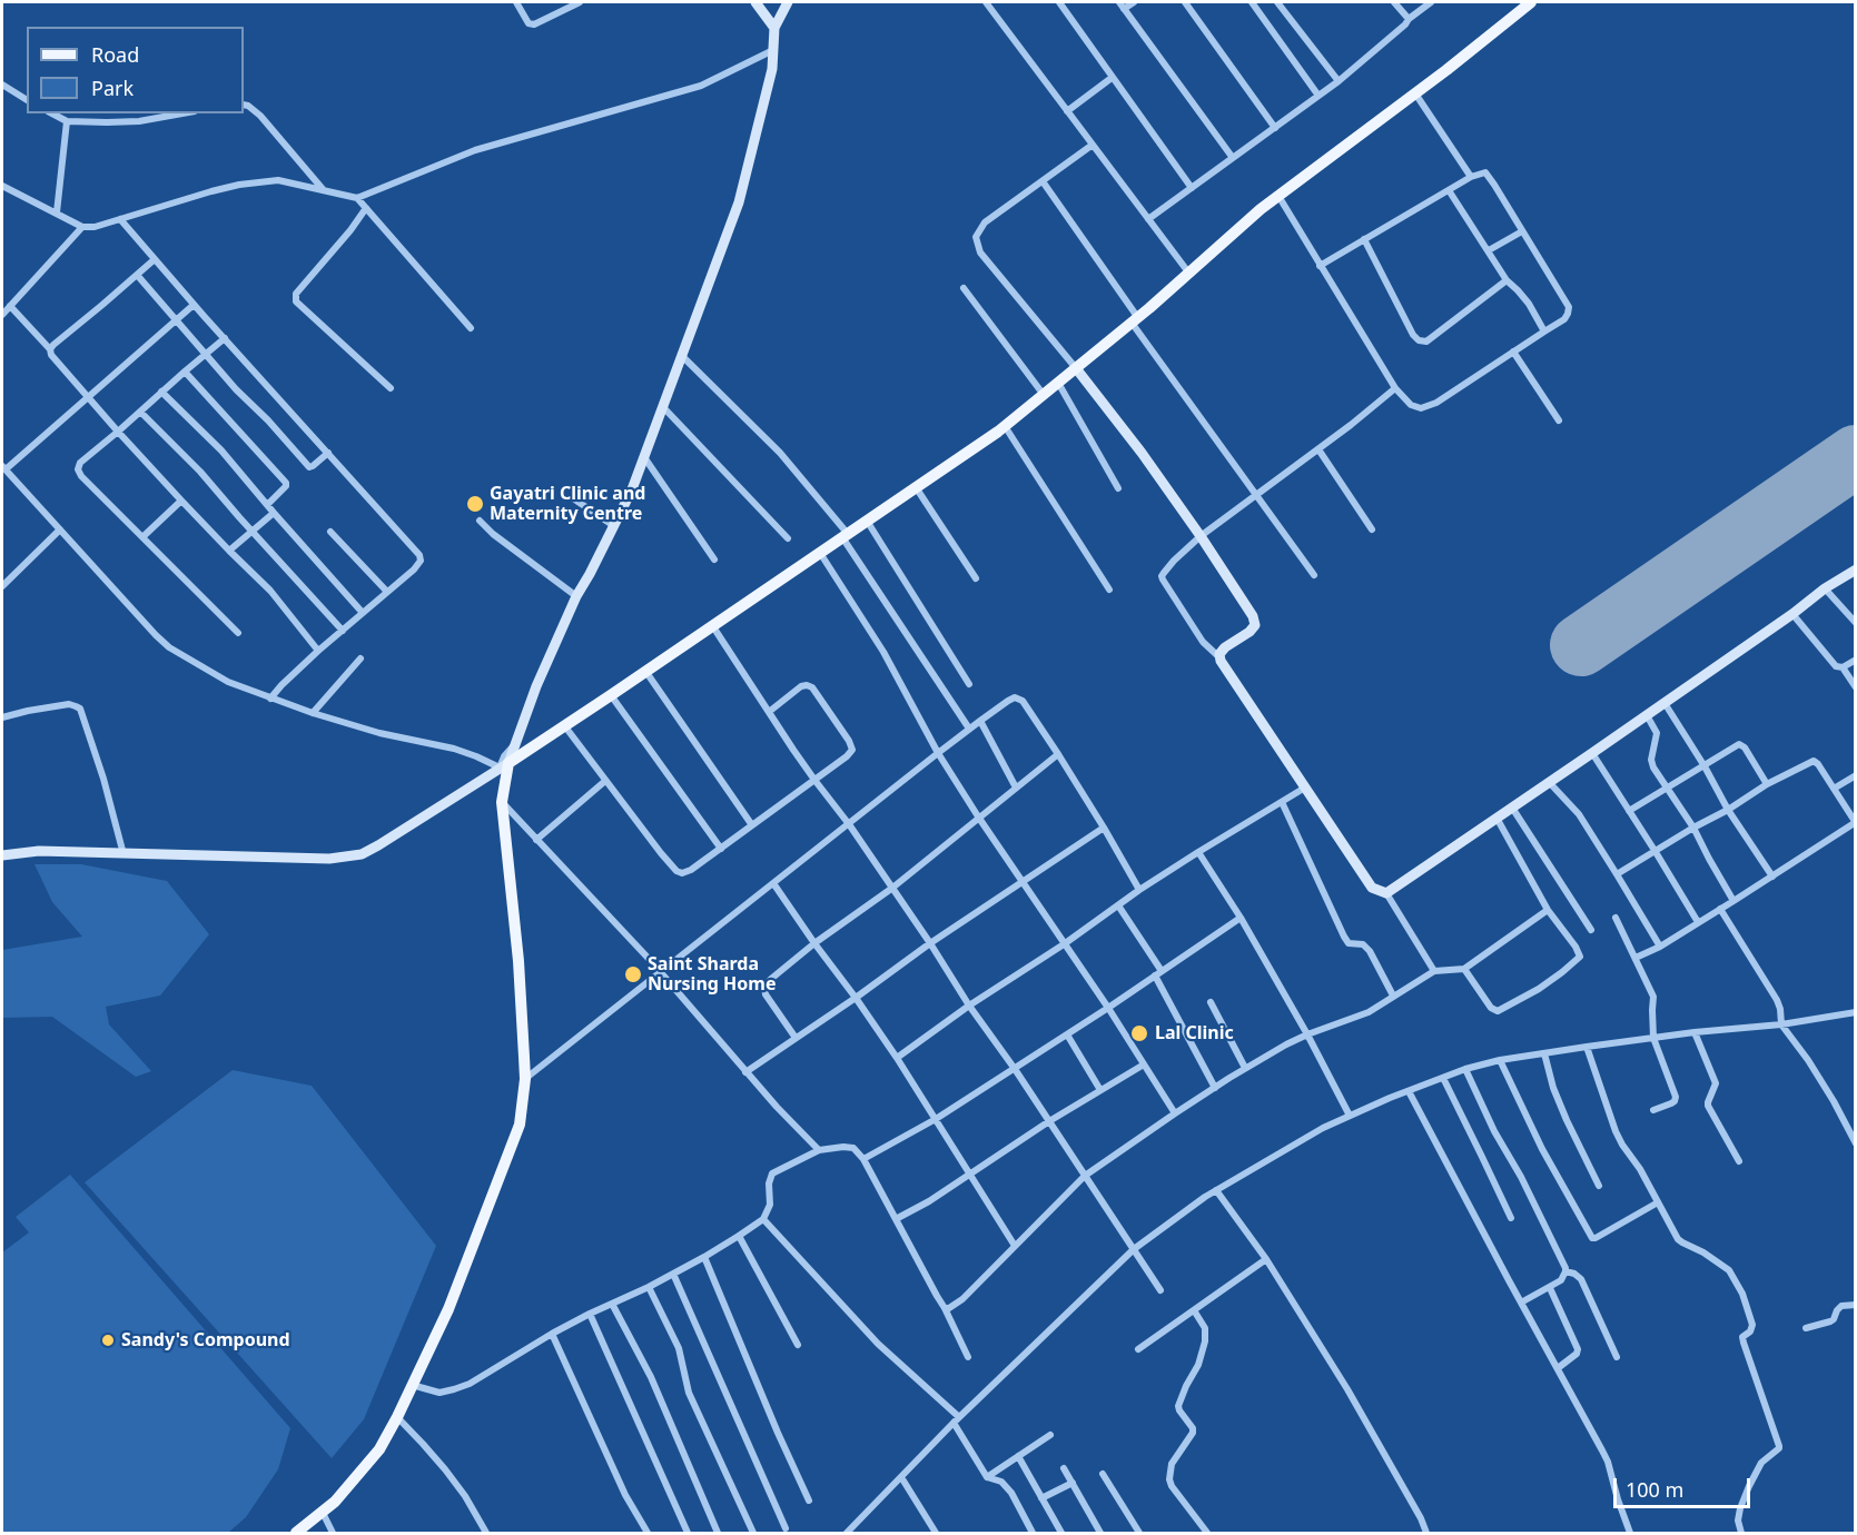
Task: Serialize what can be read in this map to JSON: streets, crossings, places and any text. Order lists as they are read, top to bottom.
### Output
{
  "places": [
    "Gayatri Clinic and Maternity Centre",
    "Saint Sharda Nursing Home",
    "Lal Clinic",
    "Sandy's Compound"
  ],
  "legend": ["Road", "Park"],
  "scale_bar": "100 m"
}
